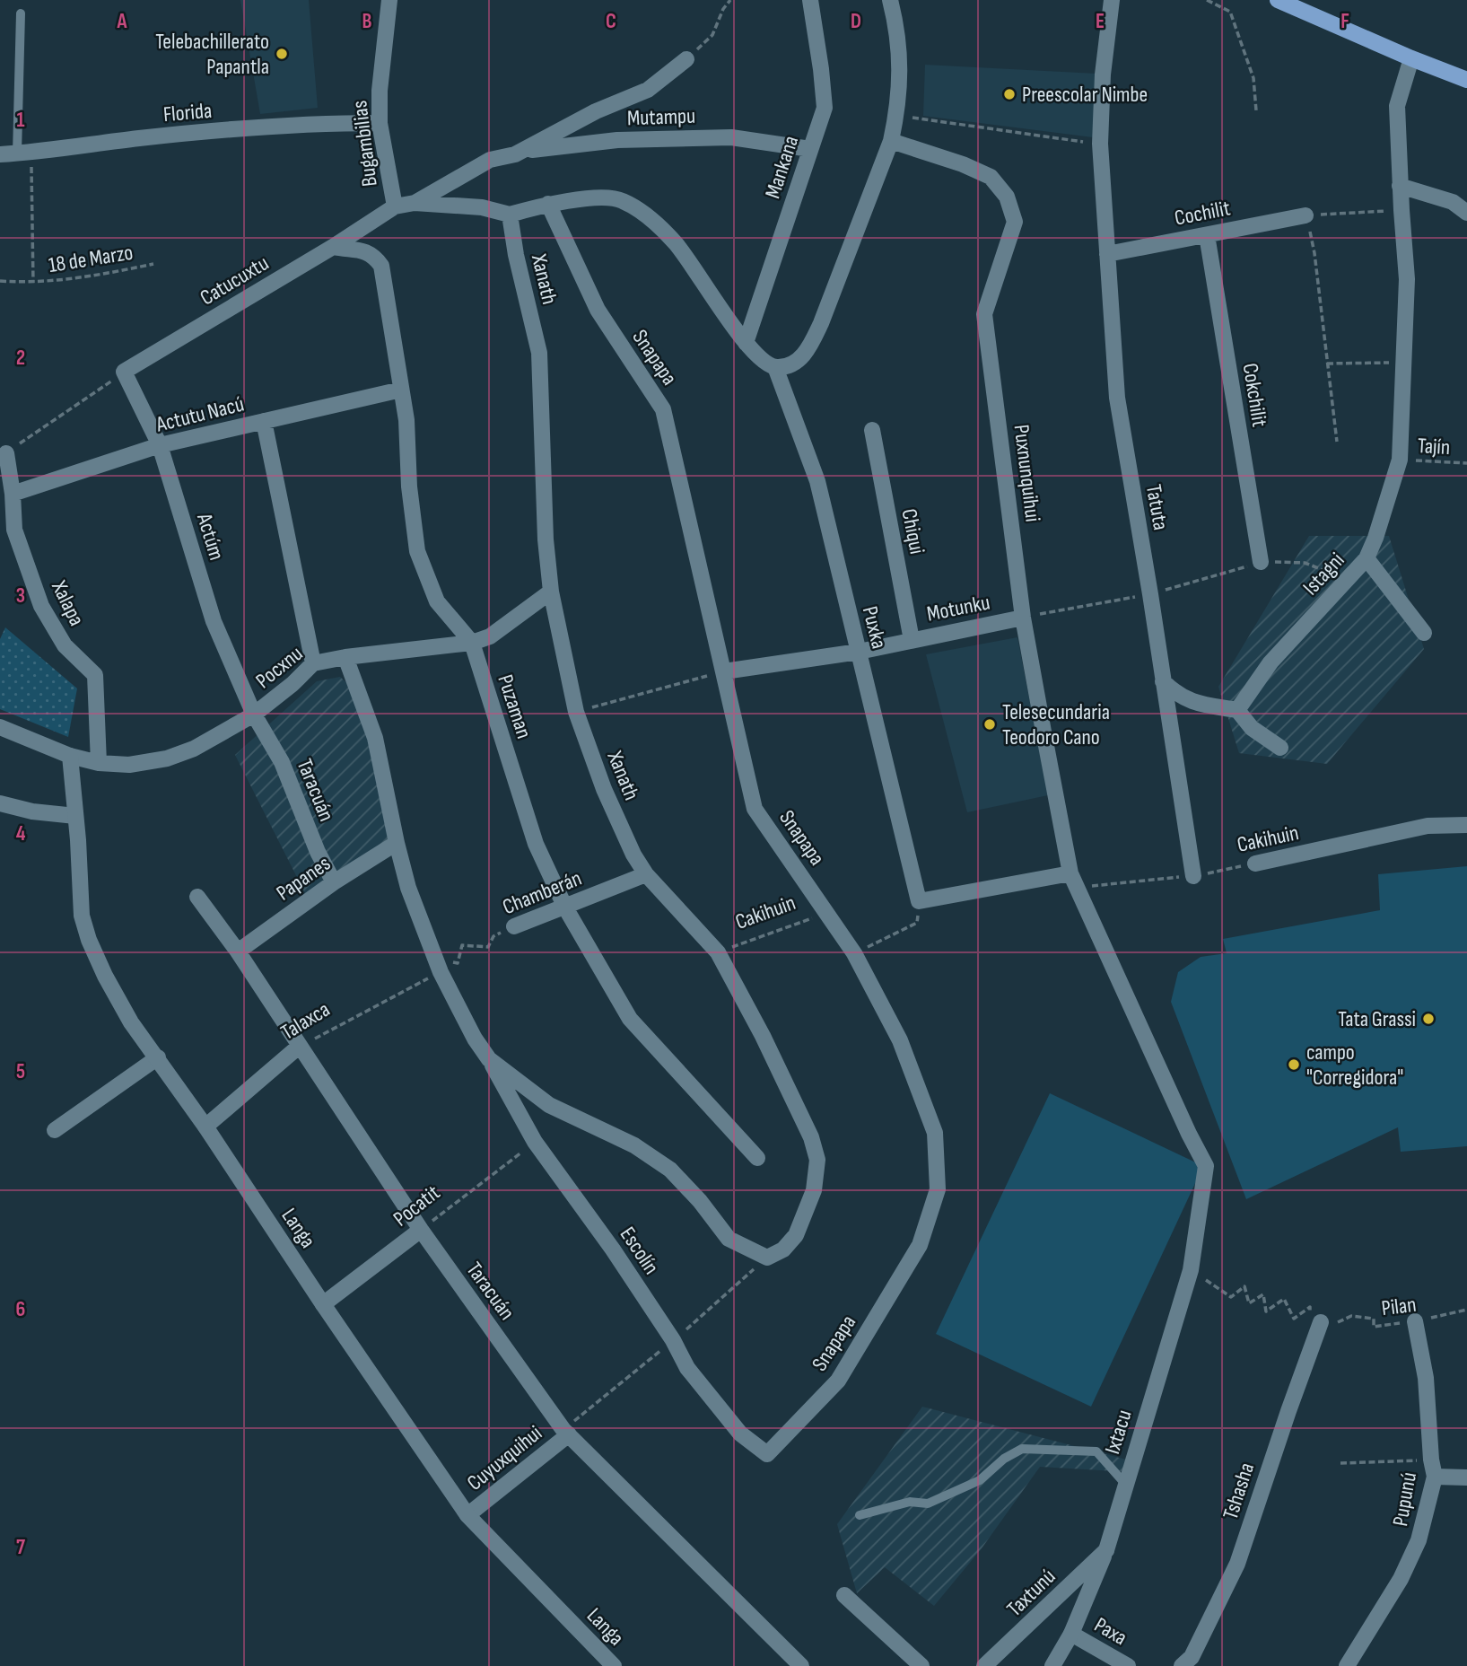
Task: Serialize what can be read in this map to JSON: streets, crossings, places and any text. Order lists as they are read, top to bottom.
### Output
{
  "streets": {
    "street": [
      "Florida",
      "Mutampu",
      "Bugambilias",
      "Mankana",
      "Cochilit",
      "Xanath",
      "Catucuxtu",
      "Snapapa",
      "Cokchilit",
      "Actutu Nacú",
      "Puxnunquihui",
      "Tatuta",
      "Chiqui",
      "Actúm",
      "Istagni",
      "Xalapa",
      "Motunku",
      "Puxka",
      "Pocxnu",
      "Puzaman",
      "Taracuán",
      "Cakihuin",
      "Papanes",
      "Chamberán",
      "Talaxca",
      "Pocatit",
      "Langa",
      "Escolín",
      "Ixtacu",
      "Cuyuxquihui",
      "Tshasha",
      "Pupunú",
      "Taxtunú",
      "Paxa"
    ],
    "path": ["18 de Marzo", "Tajín", "Pilan"]
  },
  "crossings": [
    ["Florida", "Bugambilias"],
    ["Florida", "18 de Marzo"],
    ["Mutampu", "Mankana"],
    ["Mutampu", "Catucuxtu"],
    ["Bugambilias", "Catucuxtu"],
    ["Cochilit", "Cokchilit"],
    ["Cochilit", "Tatuta"],
    ["Xanath", "Catucuxtu"],
    ["Xanath", "Pocxnu"],
    ["Xanath", "Cakihuin"],
    ["Xanath", "Papanes"],
    ["Xanath", "Chamberán"],
    ["Xanath", "Talaxca"],
    ["Xanath", "Escolín"],
    ["Catucuxtu", "Actúm"],
    ["Catucuxtu", "Puzaman"],
    ["Snapapa", "Motunku"],
    ["Snapapa", "Cakihuin"],
    ["Snapapa", "Escolín"],
    ["Cokchilit", "Motunku"],
    ["Actutu Nacú", "Actúm"],
    ["Actutu Nacú", "Xalapa"],
    ["Actutu Nacú", "Puzaman"],
    ["Tajín", "Istagni"],
    ["Puxnunquihui", "Motunku"],
    ["Puxnunquihui", "Cakihuin"],
    ["Puxnunquihui", "Ixtacu"],
    ["Tatuta", "Motunku"],
    ["Tatuta", "Cakihuin"],
    ["Chiqui", "Motunku"],
    ["Actúm", "Pocxnu"],
    ["Actúm", "Taracuán"],
    ["Istagni", "Motunku"],
    ["Xalapa", "Pocxnu"],
    ["Motunku", "Puxka"],
    ["Pocxnu", "Puzaman"],
    ["Pocxnu", "Taracuán"],
    ["Pocxnu", "Langa"],
    ["Puzaman", "Chamberán"],
    ["Taracuán", "Papanes"],
    ["Taracuán", "Talaxca"],
    ["Taracuán", "Pocatit"],
    ["Taracuán", "Cuyuxquihui"],
    ["Chamberán", "Talaxca"],
    ["Talaxca", "Langa"],
    ["Pocatit", "Langa"],
    ["Pocatit", "Escolín"],
    ["Langa", "Cuyuxquihui"],
    ["Pilan", "Tshasha"],
    ["Pilan", "Pupunú"],
    ["Ixtacu", "Taxtunú"],
    ["Ixtacu", "Paxa"]
  ],
  "places": [
    "Telebachillerato Papantla",
    "Preescolar Nimbe",
    "Telesecundaria Teodoro Cano",
    "Tata Grassi",
    "campo \"Corregidora\""
  ],
  "grid": {
    "columns": [
      "A",
      "B",
      "C",
      "D",
      "E",
      "F"
    ],
    "rows": [
      "1",
      "2",
      "3",
      "4",
      "5",
      "6",
      "7"
    ]
  }
}
